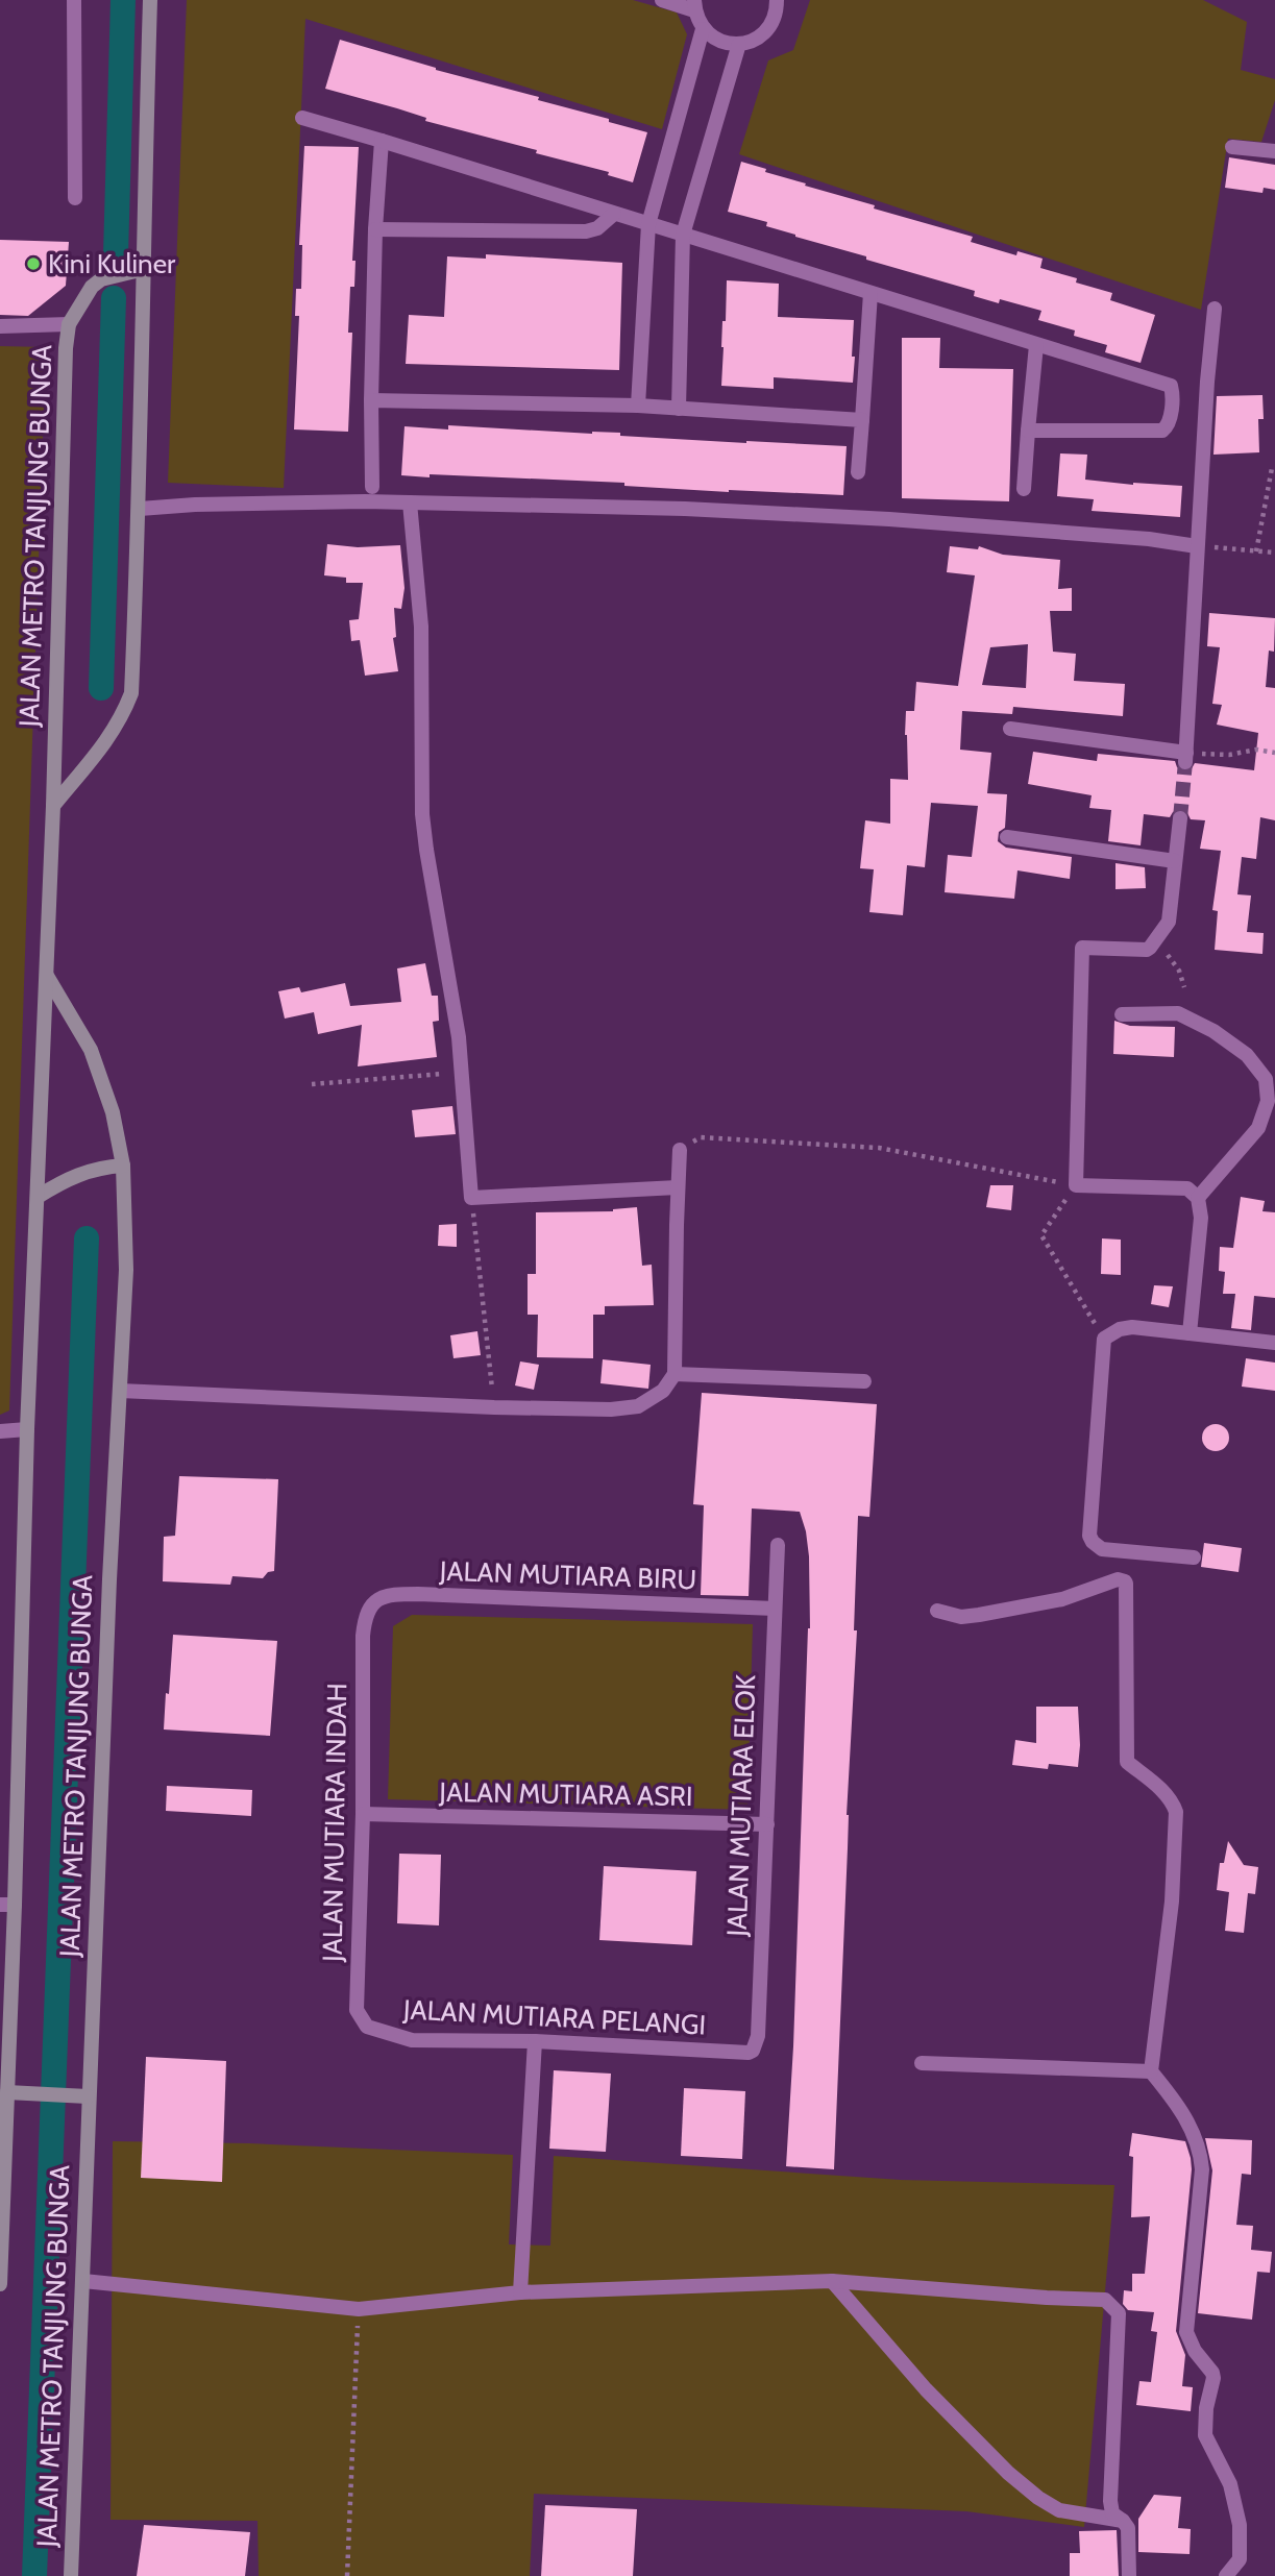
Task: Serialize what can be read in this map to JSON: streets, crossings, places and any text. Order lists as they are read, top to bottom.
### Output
{
  "streets": {
    "main road": ["JALAN METRO TANJUNG BUNGA"],
    "street": [
      "JALAN MUTIARA BIRU",
      "JALAN MUTIARA ASRI",
      "JALAN MUTIARA ELOK",
      "JALAN MUTIARA INDAH",
      "JALAN MUTIARA PELANGI"
    ]
  },
  "crossings": [
    ["JALAN MUTIARA BIRU", "JALAN MUTIARA ELOK"],
    ["JALAN MUTIARA BIRU", "JALAN MUTIARA INDAH"],
    ["JALAN MUTIARA ASRI", "JALAN MUTIARA ELOK"],
    ["JALAN MUTIARA ASRI", "JALAN MUTIARA INDAH"],
    ["JALAN MUTIARA ELOK", "JALAN MUTIARA PELANGI"],
    ["JALAN MUTIARA INDAH", "JALAN MUTIARA PELANGI"]
  ],
  "places": ["Kini Kuliner"]
}
